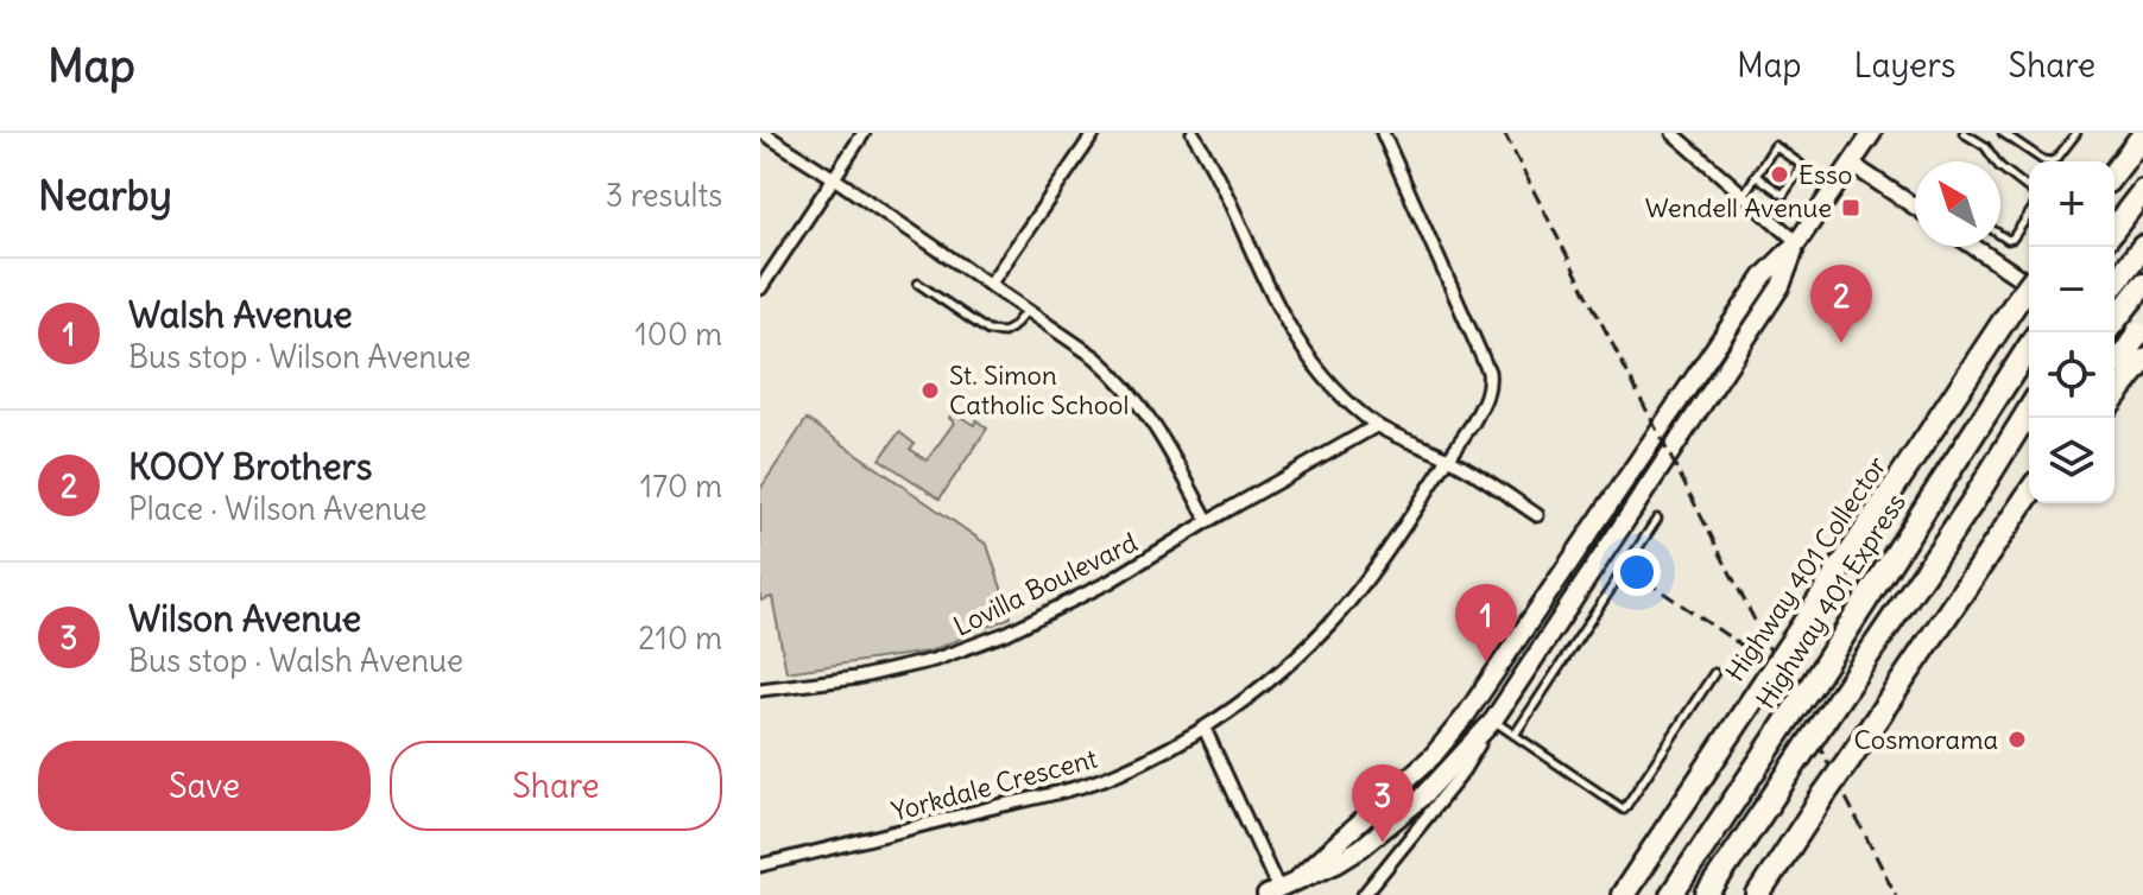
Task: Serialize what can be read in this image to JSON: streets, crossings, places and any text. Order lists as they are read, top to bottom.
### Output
{
  "streets": {
    "highway": ["Highway 401 Collector", "Highway 401 Express"],
    "street": ["Lovilla Boulevard", "Yorkdale Crescent"]
  },
  "places": {
    "other": ["Esso", "St. Simon Catholic School", "Cosmorama"],
    "transit": ["Wendell Avenue"]
  },
  "north": "top left",
  "page": {
    "header": "Map",
    "nav": ["Map", "Layers", "Share"],
    "heading": ["Nearby", "3 results"],
    "map_buttons": ["+", "−"],
    "list": [
      {
        "mark": "1",
        "name": "Walsh Avenue",
        "note": "Bus stop · Wilson Avenue",
        "value": "100 m"
      },
      {
        "mark": "2",
        "name": "KOOY Brothers",
        "note": "Place · Wilson Avenue",
        "value": "170 m"
      },
      {
        "mark": "3",
        "name": "Wilson Avenue",
        "note": "Bus stop · Walsh Avenue",
        "value": "210 m"
      }
    ],
    "pins": ["2", "1", "3"],
    "buttons": ["Save", "Share"]
  }
}
